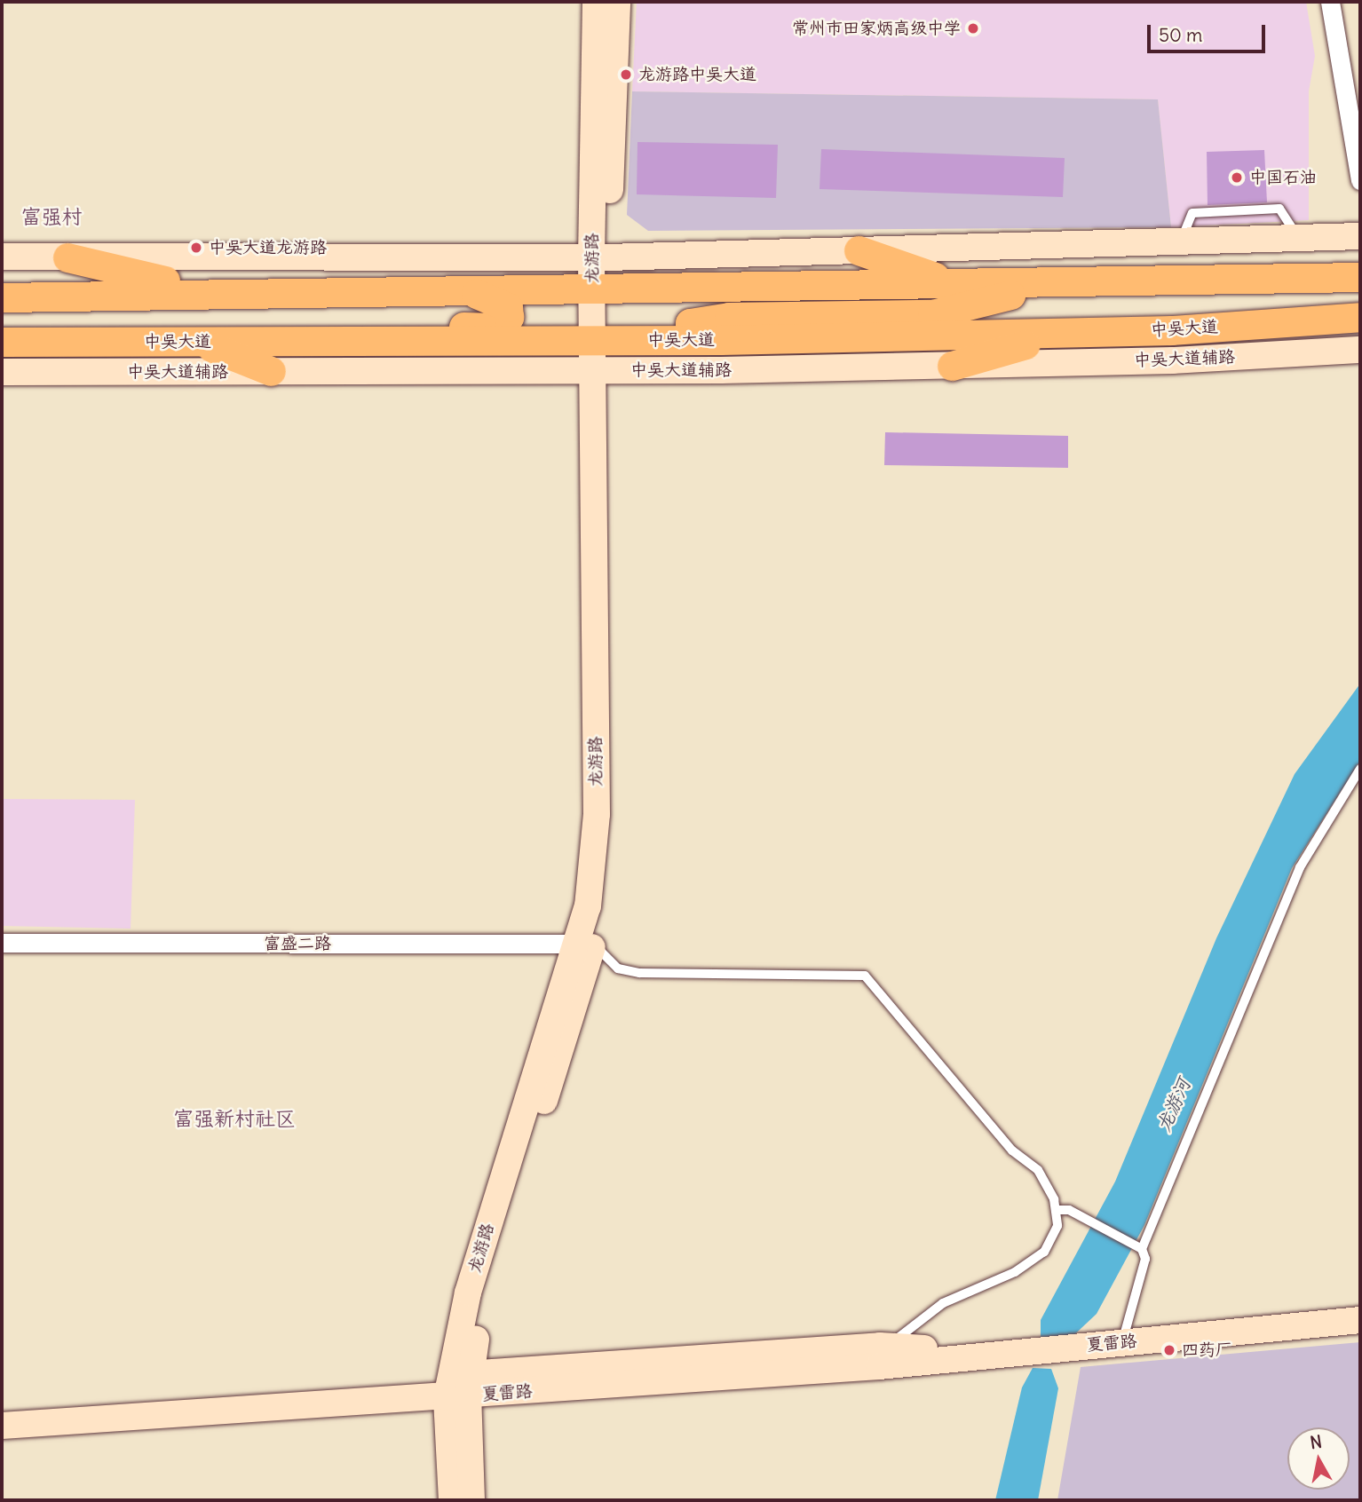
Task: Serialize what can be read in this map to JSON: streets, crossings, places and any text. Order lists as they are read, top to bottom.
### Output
{
  "streets": {
    "main road": [
      "龙游路",
      "中吴大道",
      "中吴大道辅路",
      "夏雷路"
    ],
    "street": ["富盛二路"]
  },
  "crossings": [
    ["龙游路", "中吴大道"],
    ["龙游路", "中吴大道辅路"],
    ["龙游路", "富盛二路"],
    ["龙游路", "夏雷路"]
  ],
  "districts": ["富强村", "富强新村社区"],
  "water": ["龙游河"],
  "places": [
    "常州市田家炳高级中学",
    "龙游路中吴大道",
    "中国石油",
    "中吴大道龙游路",
    "四药厂"
  ],
  "scale_bar": "50 m",
  "north": "top"
}
